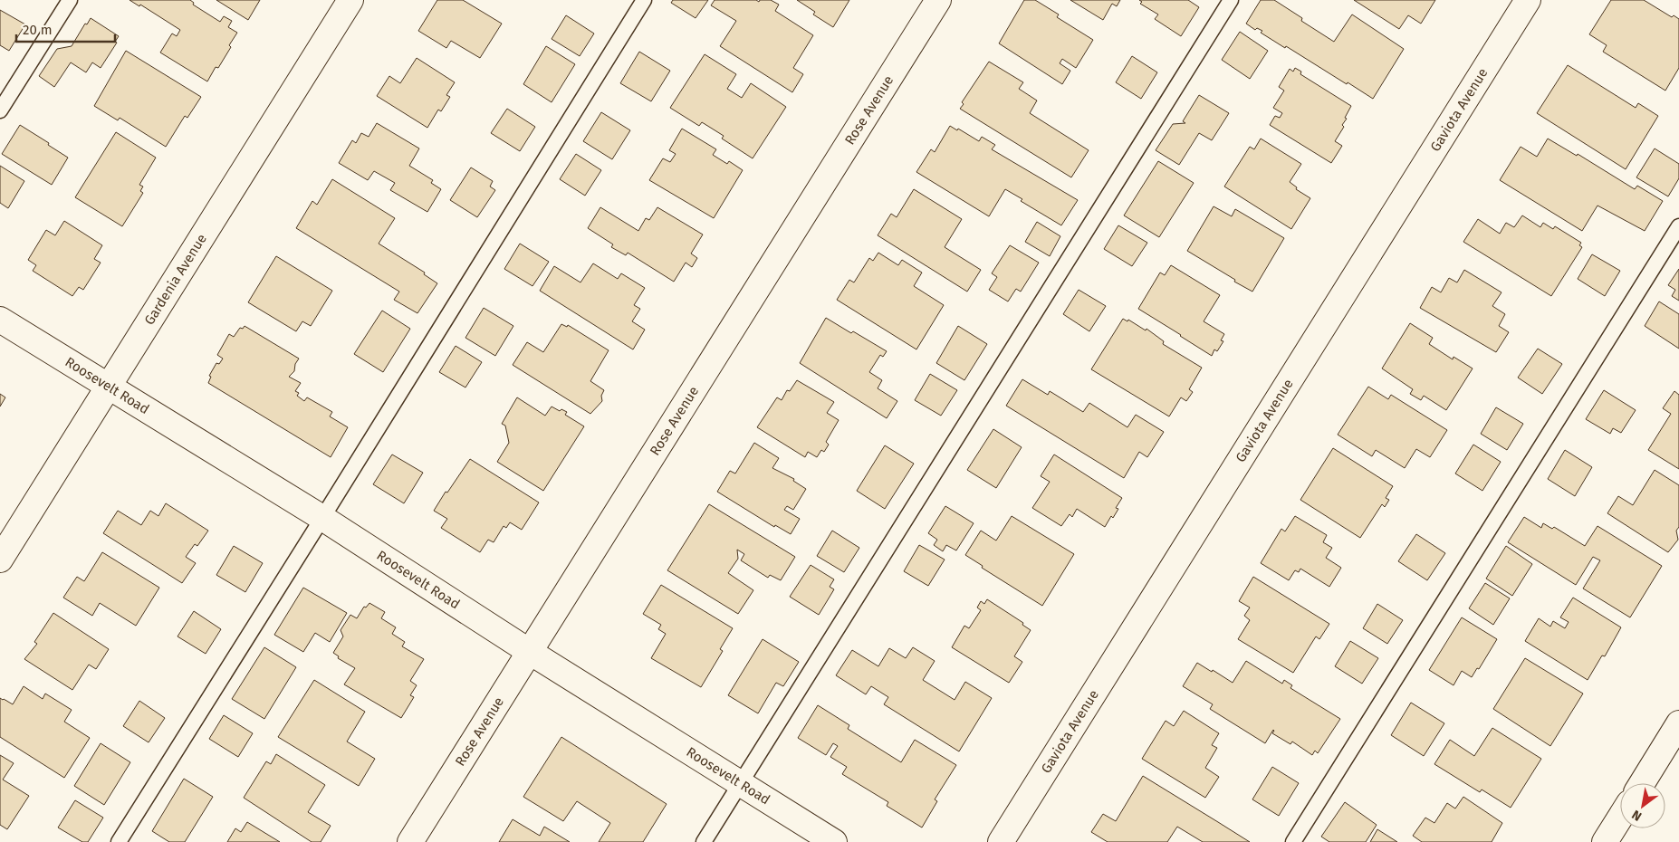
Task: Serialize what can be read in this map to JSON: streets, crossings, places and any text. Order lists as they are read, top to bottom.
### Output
{
  "streets": {
    "street": [
      "Rose Avenue",
      "Gaviota Avenue",
      "Gardenia Avenue",
      "Roosevelt Road"
    ]
  },
  "crossings": [
    ["Rose Avenue", "Roosevelt Road"],
    ["Gardenia Avenue", "Roosevelt Road"]
  ],
  "scale_bar": "20 m",
  "north": "bottom left"
}
